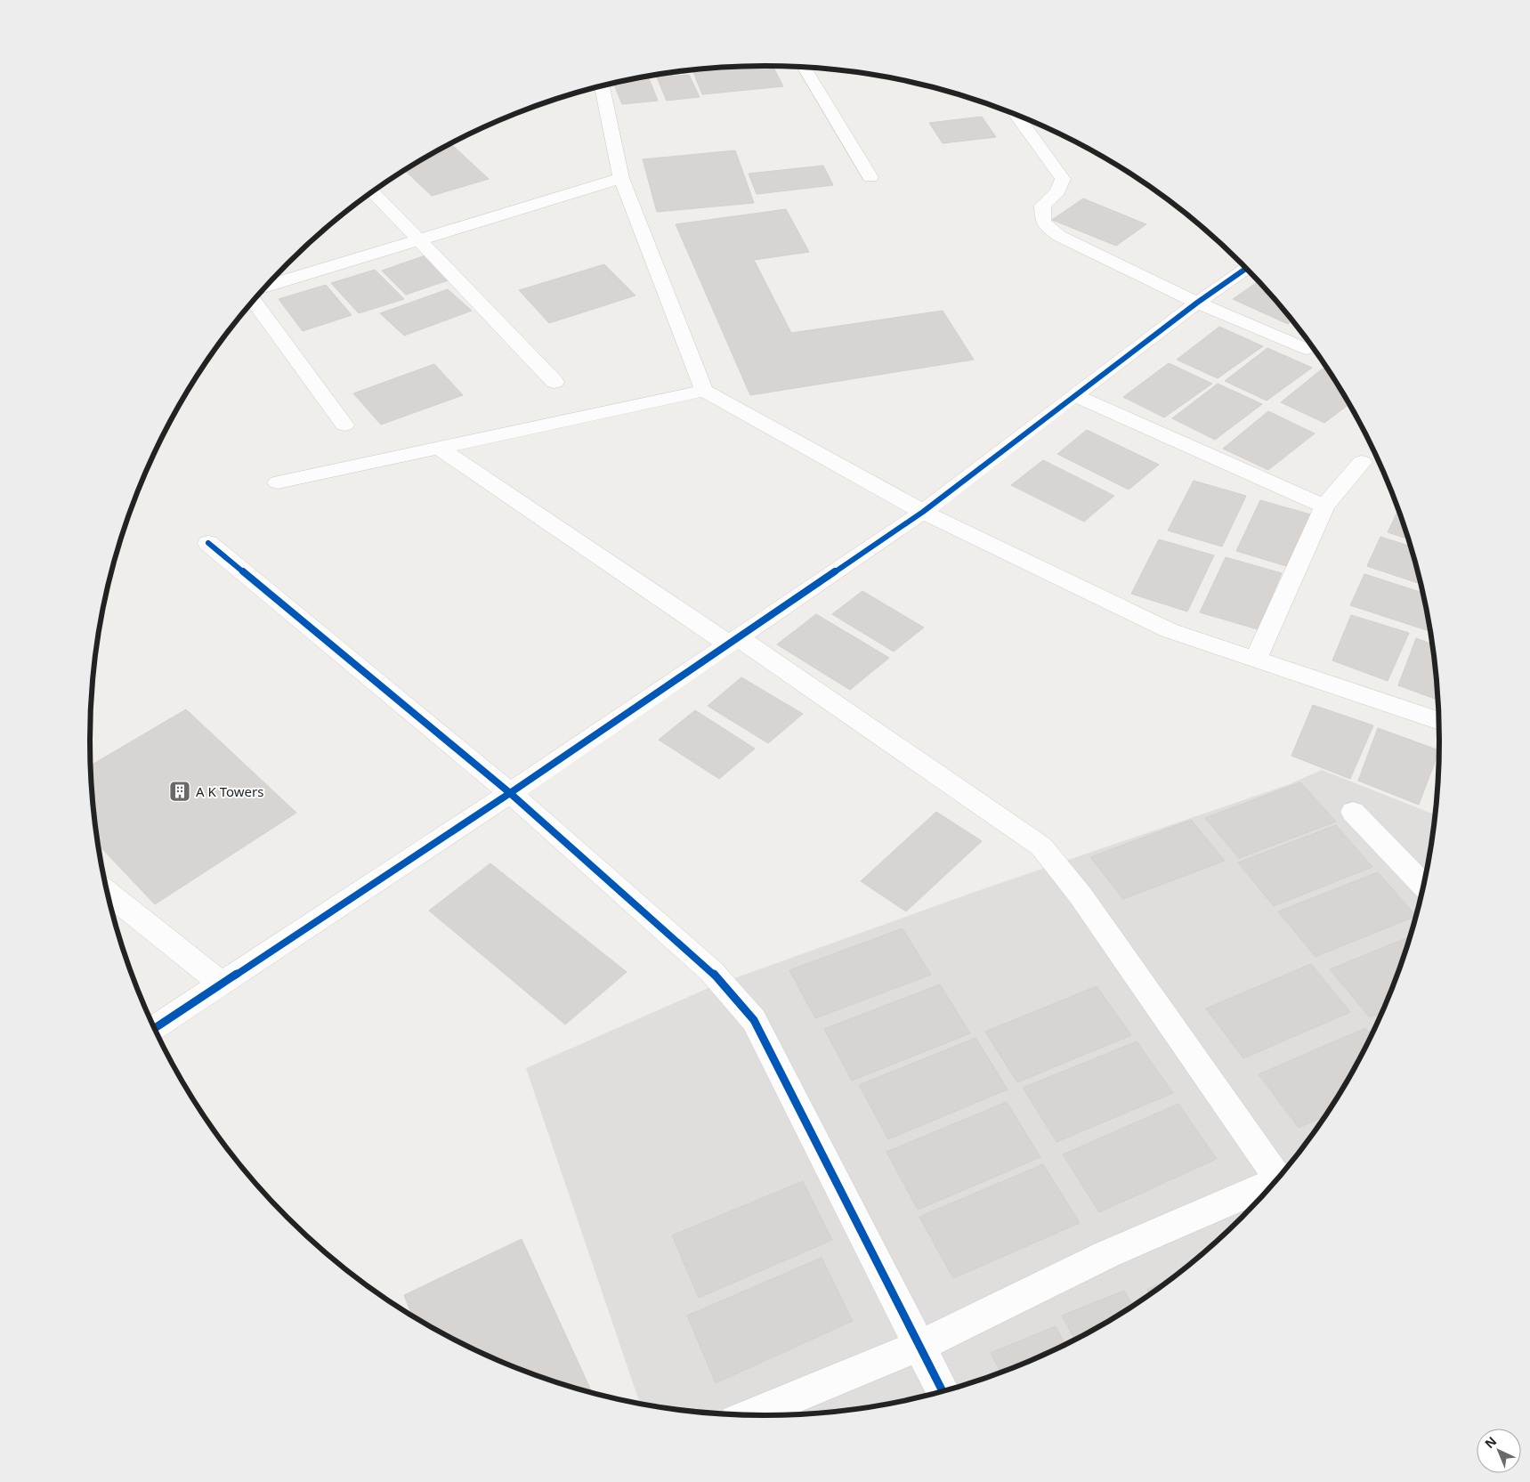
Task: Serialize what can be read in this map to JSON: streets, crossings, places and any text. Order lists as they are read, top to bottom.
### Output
{
  "places": {
    "building": ["A K Towers"]
  },
  "north": "top left"
}
